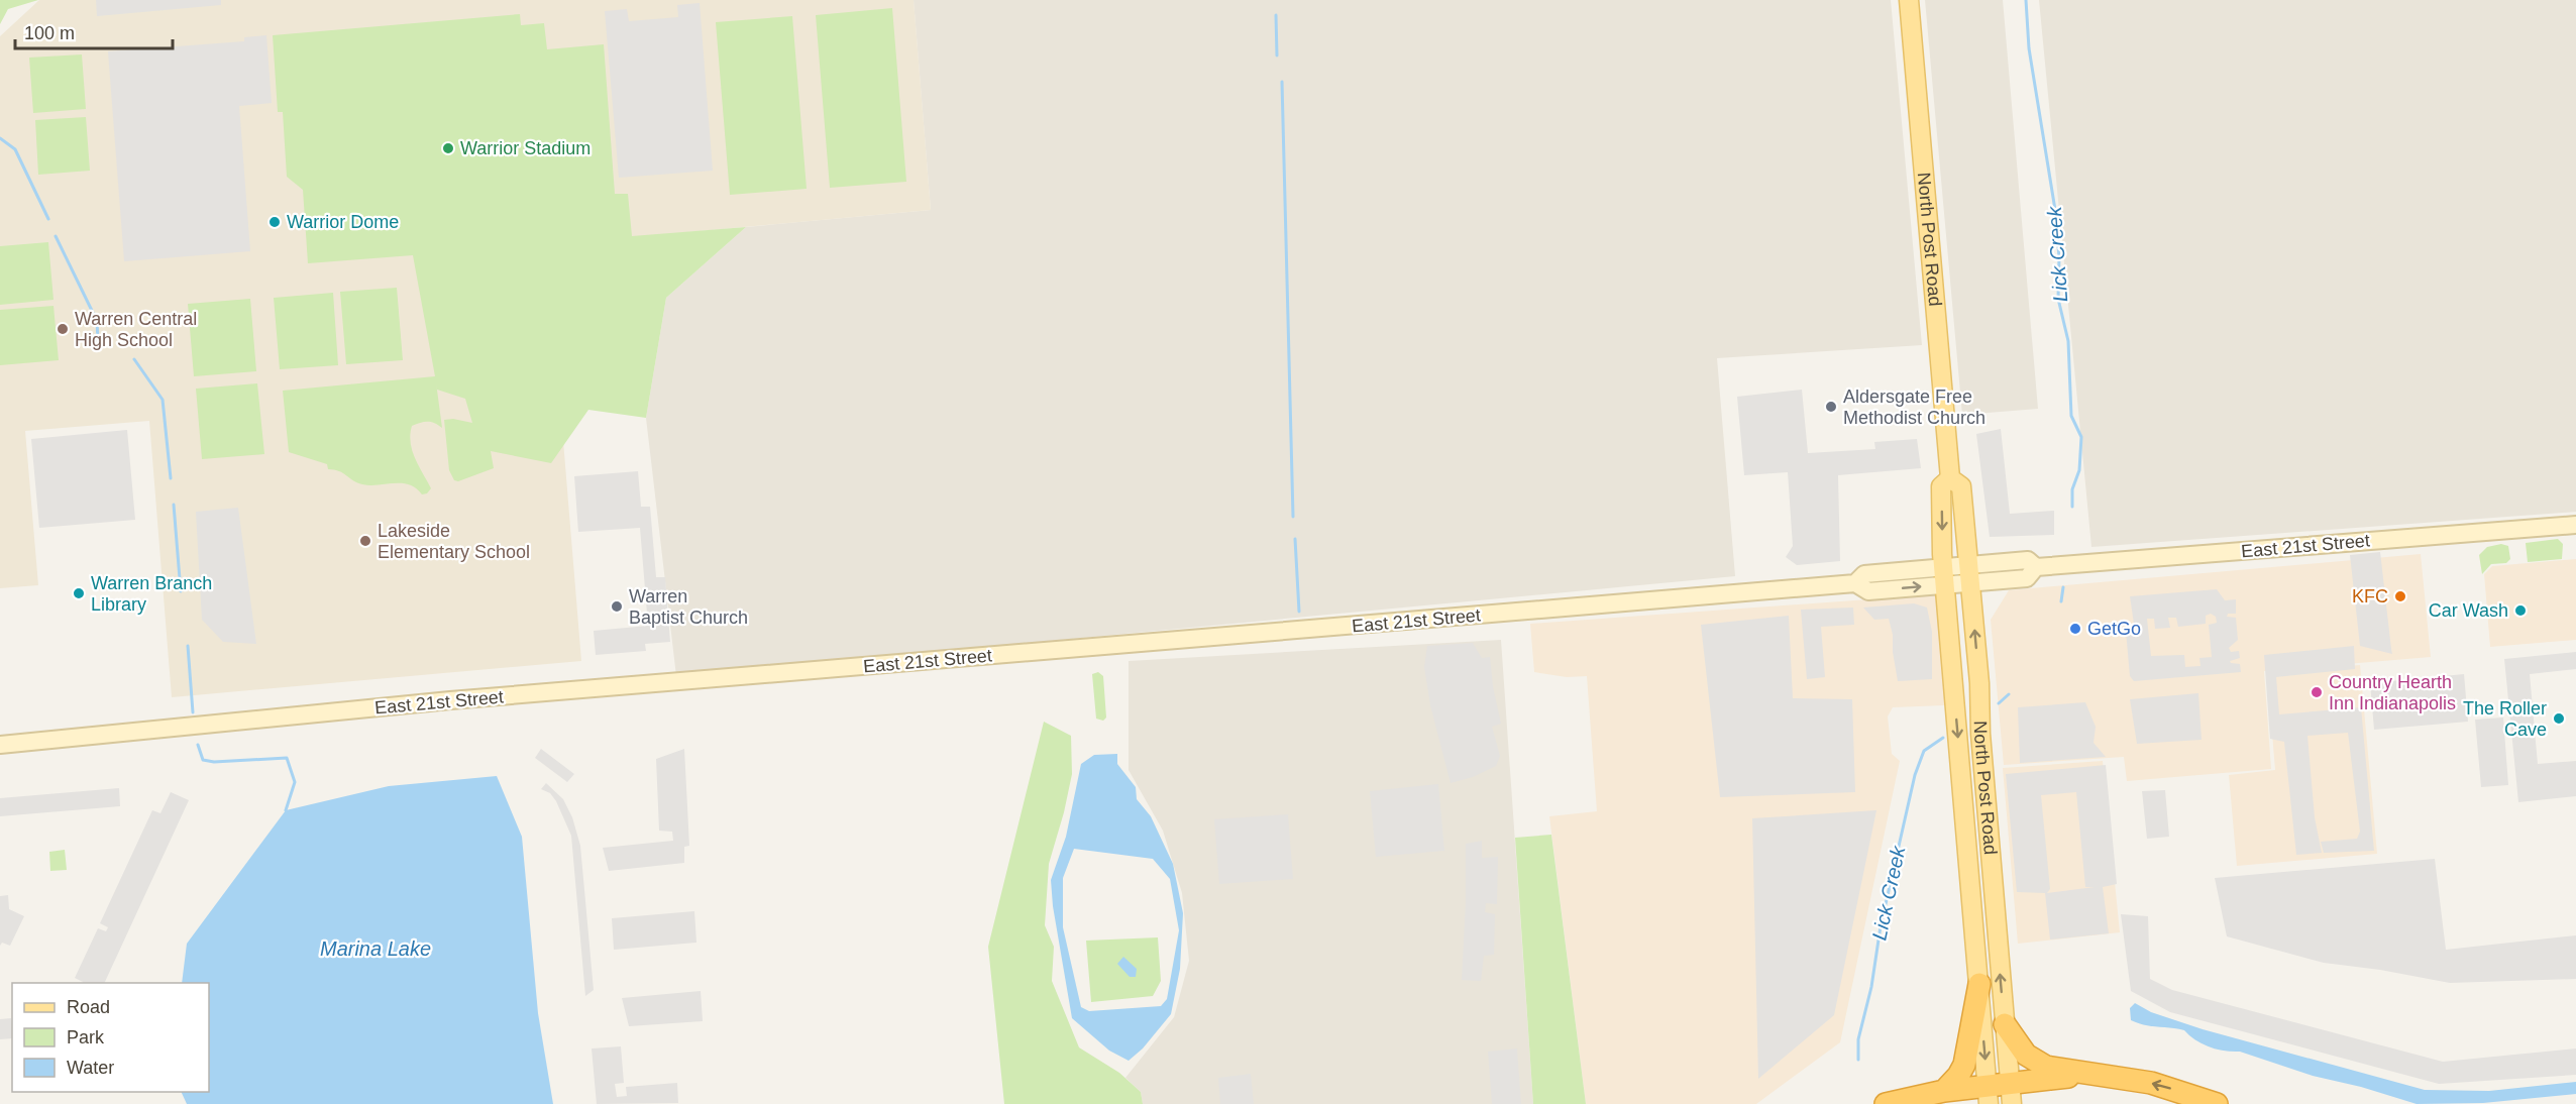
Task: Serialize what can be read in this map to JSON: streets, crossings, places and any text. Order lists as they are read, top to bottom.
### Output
{
  "streets": {
    "main road": ["North Post Road", "East 21st Street"]
  },
  "crossings": [
    ["North Post Road", "East 21st Street"]
  ],
  "water": ["Lick Creek", "Marina Lake"],
  "places": [
    "Warrior Stadium",
    "Warrior Dome",
    "Warren Central High School",
    "Aldersgate Free Methodist Church",
    "Lakeside Elementary School",
    "Warren Branch Library",
    "KFC",
    "Warren Baptist Church",
    "Car Wash",
    "GetGo",
    "Country Hearth Inn Indianapolis",
    "The Roller Cave"
  ],
  "legend": ["Road", "Park", "Water"],
  "scale_bar": "100 m"
}
